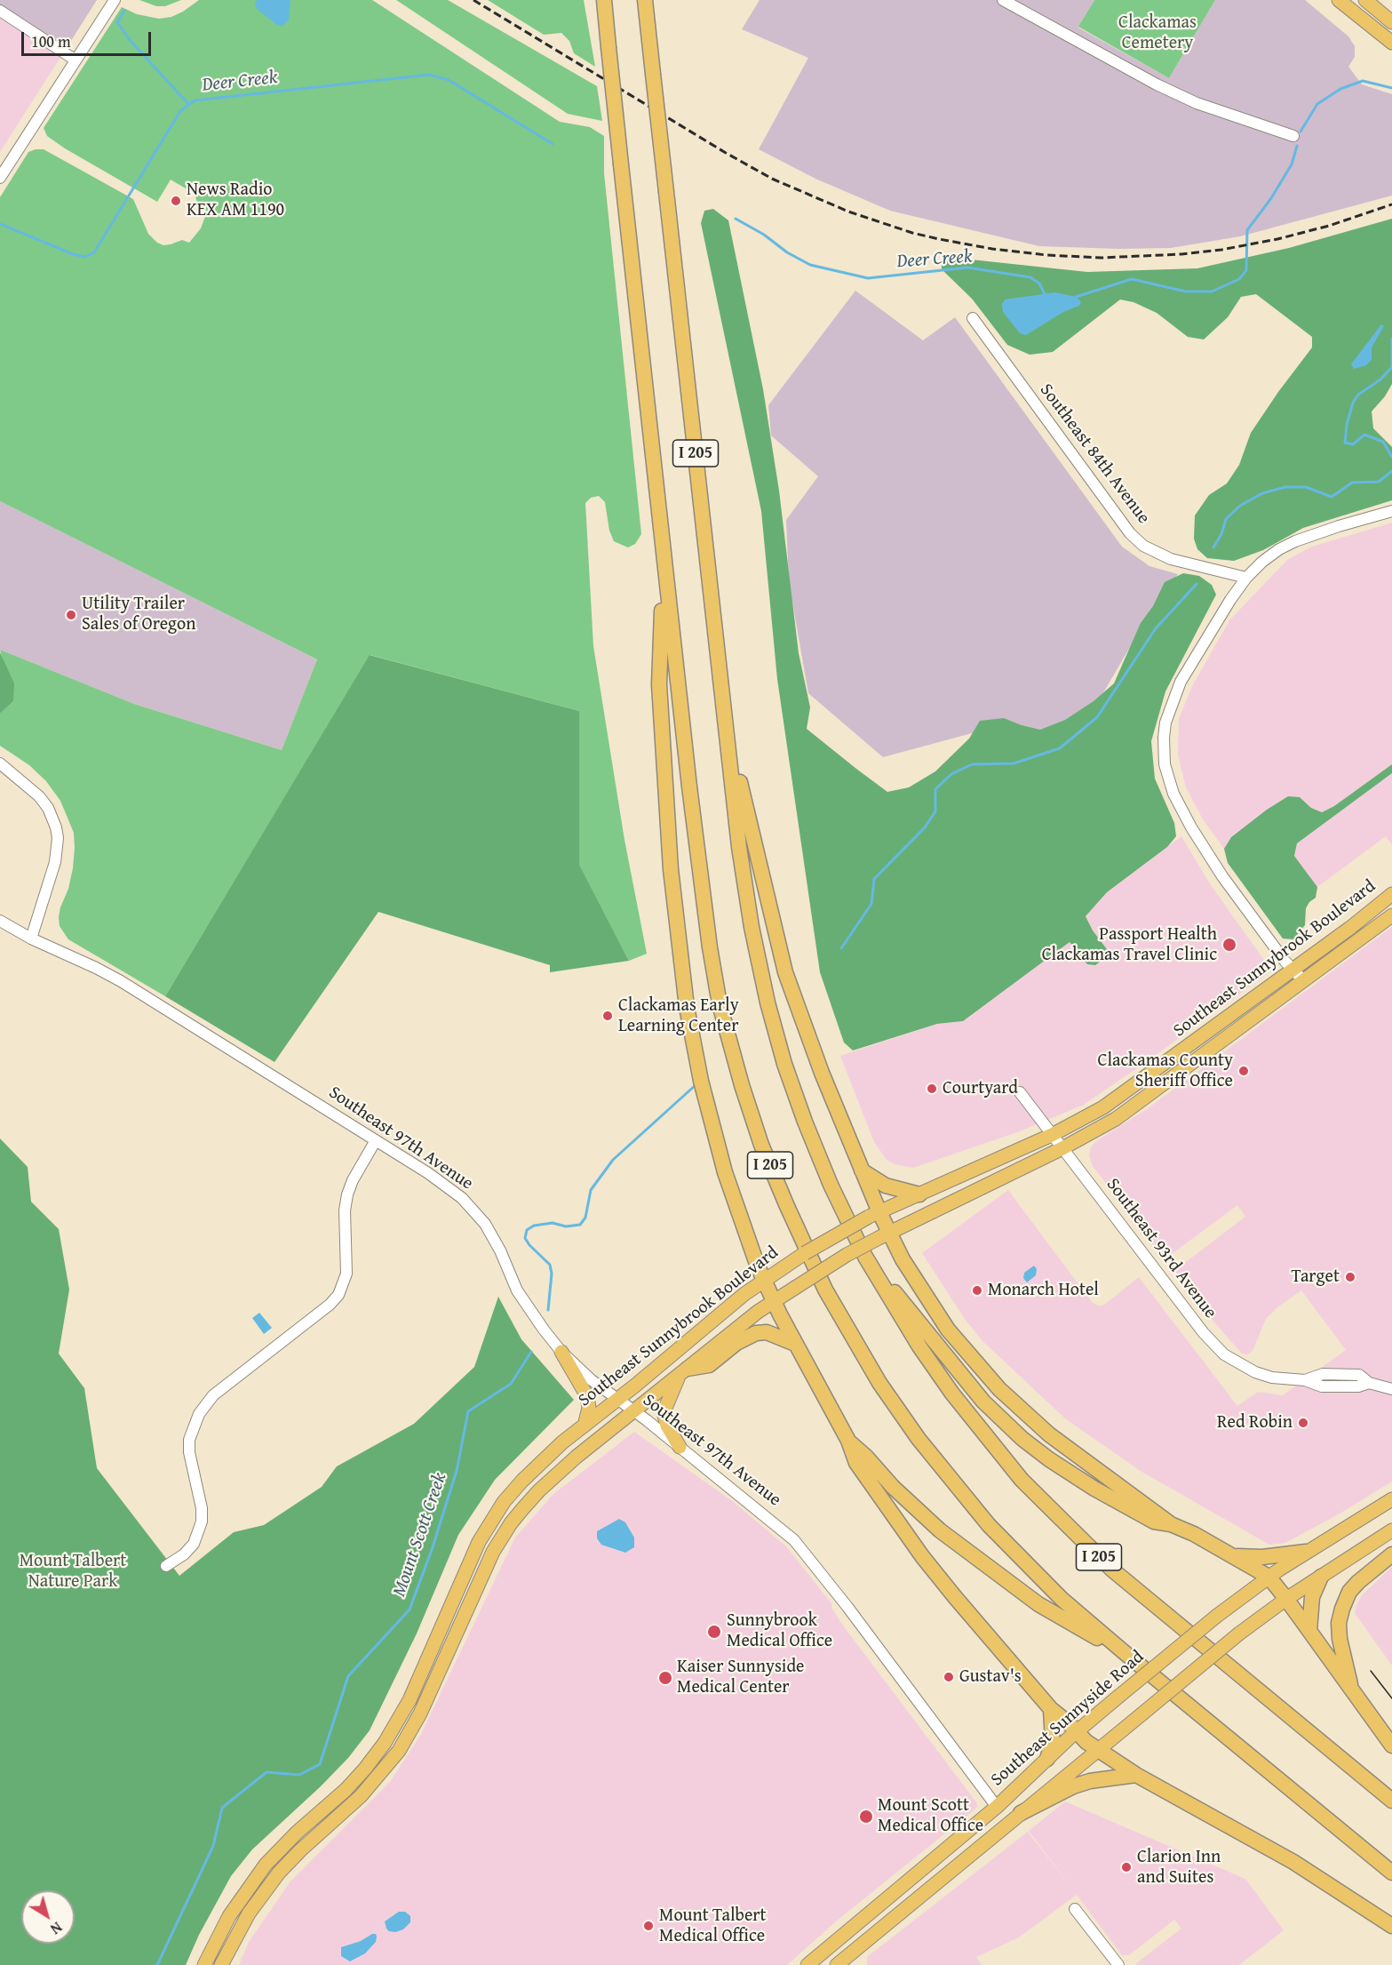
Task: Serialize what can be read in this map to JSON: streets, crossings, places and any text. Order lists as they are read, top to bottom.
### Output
{
  "streets": {
    "highway": ["I 205"],
    "main road": ["Southeast Sunnybrook Boulevard", "Southeast Sunnyside Road"],
    "street": ["Southeast 84th Avenue", "Southeast 97th Avenue", "Southeast 93rd Avenue"]
  },
  "crossings": [
    ["Southeast Sunnybrook Boulevard", "Southeast 97th Avenue"],
    ["Southeast Sunnybrook Boulevard", "Southeast 93rd Avenue"],
    ["Southeast 97th Avenue", "Southeast Sunnyside Road"]
  ],
  "water": ["Deer Creek", "Mount Scott Creek"],
  "parks": ["Clackamas Cemetery", "Mount Talbert Nature Park"],
  "places": [
    "News Radio KEX AM 1190",
    "Utility Trailer Sales of Oregon",
    "Passport Health Clackamas Travel Clinic",
    "Clackamas Early Learning Center",
    "Clackamas County Sheriff Office",
    "Courtyard",
    "Target",
    "Monarch Hotel",
    "Red Robin",
    "Sunnybrook Medical Office",
    "Gustav's",
    "Kaiser Sunnyside Medical Center",
    "Mount Scott Medical Office",
    "Clarion Inn and Suites",
    "Mount Talbert Medical Office"
  ],
  "scale_bar": "100 m",
  "north": "bottom right"
}
